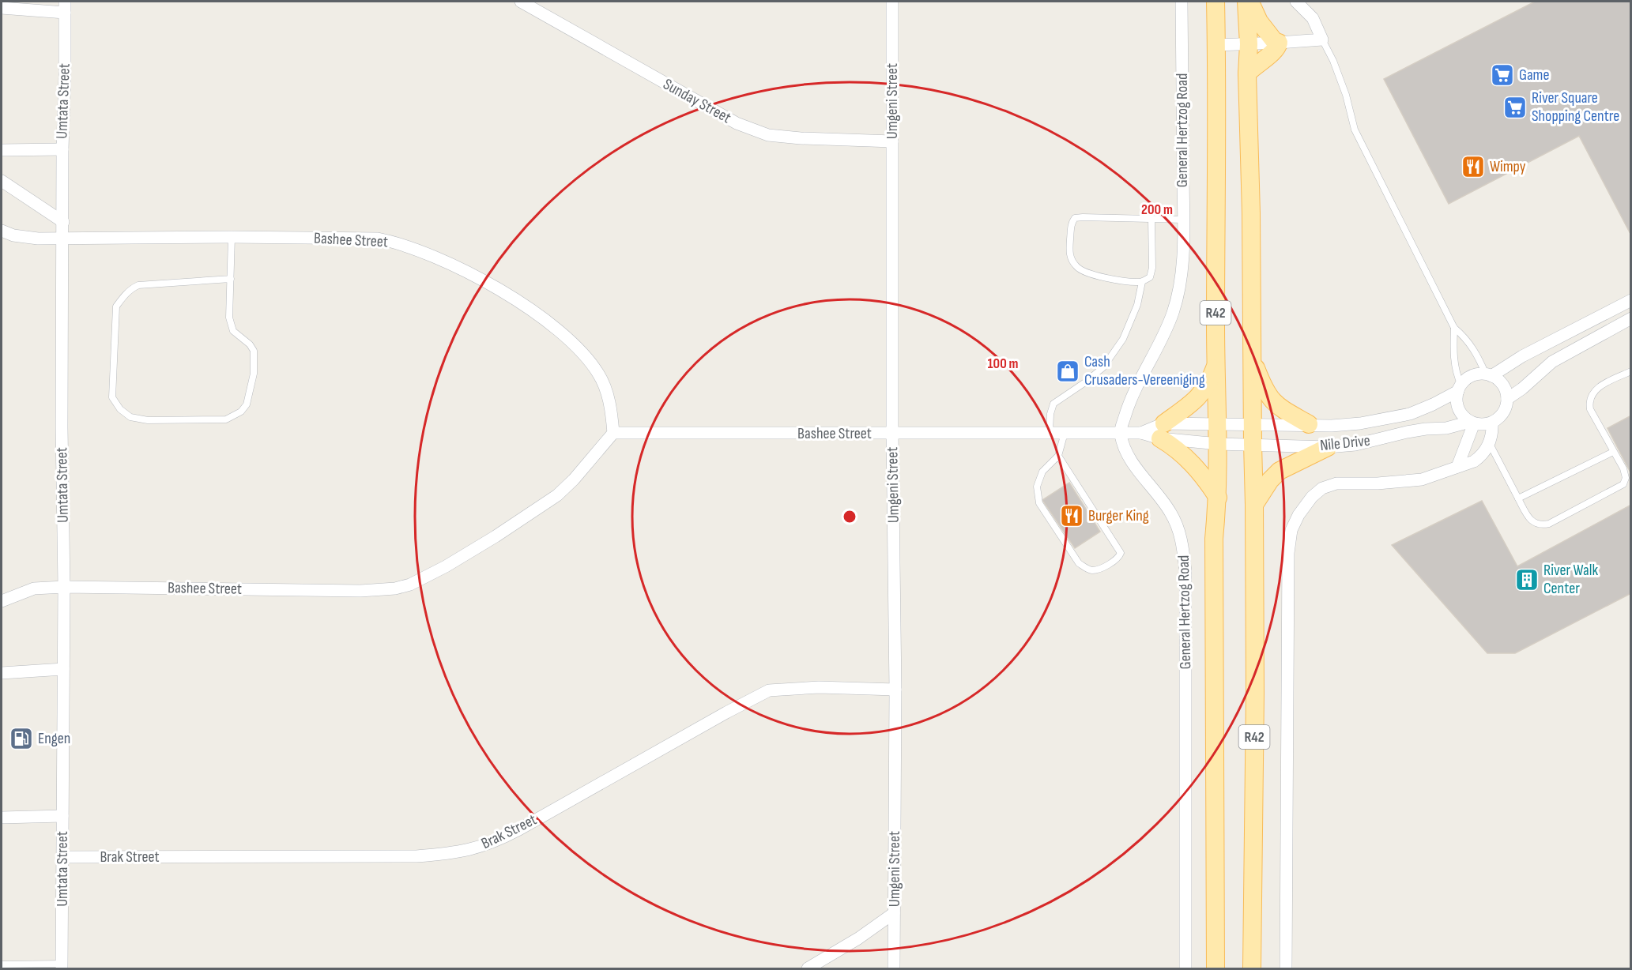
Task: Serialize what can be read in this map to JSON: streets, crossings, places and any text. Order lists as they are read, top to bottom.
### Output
{
  "streets": {
    "main road": ["General Hertzog Road", "R42"],
    "street": [
      "Umtata Street",
      "Sunday Street",
      "Umgeni Street",
      "Bashee Street",
      "Nile Drive",
      "Brak Street"
    ]
  },
  "crossings": [
    ["Umtata Street", "Bashee Street"],
    ["Umtata Street", "Brak Street"],
    ["Sunday Street", "Umgeni Street"],
    ["Umgeni Street", "Bashee Street"],
    ["Umgeni Street", "Brak Street"],
    ["General Hertzog Road", "Bashee Street"],
    ["General Hertzog Road", "Nile Drive"],
    ["Bashee Street", "Nile Drive"],
    ["R42", "Nile Drive"]
  ],
  "places": {
    "supermarket": ["Game", "River Square Shopping Centre"],
    "restaurant": ["Wimpy", "Burger King"],
    "shop": ["Cash Crusaders-Vereeniging"],
    "building": ["River Walk Center"],
    "fuel station": ["Engen"]
  },
  "rings": ["200 m", "100 m"]
}
